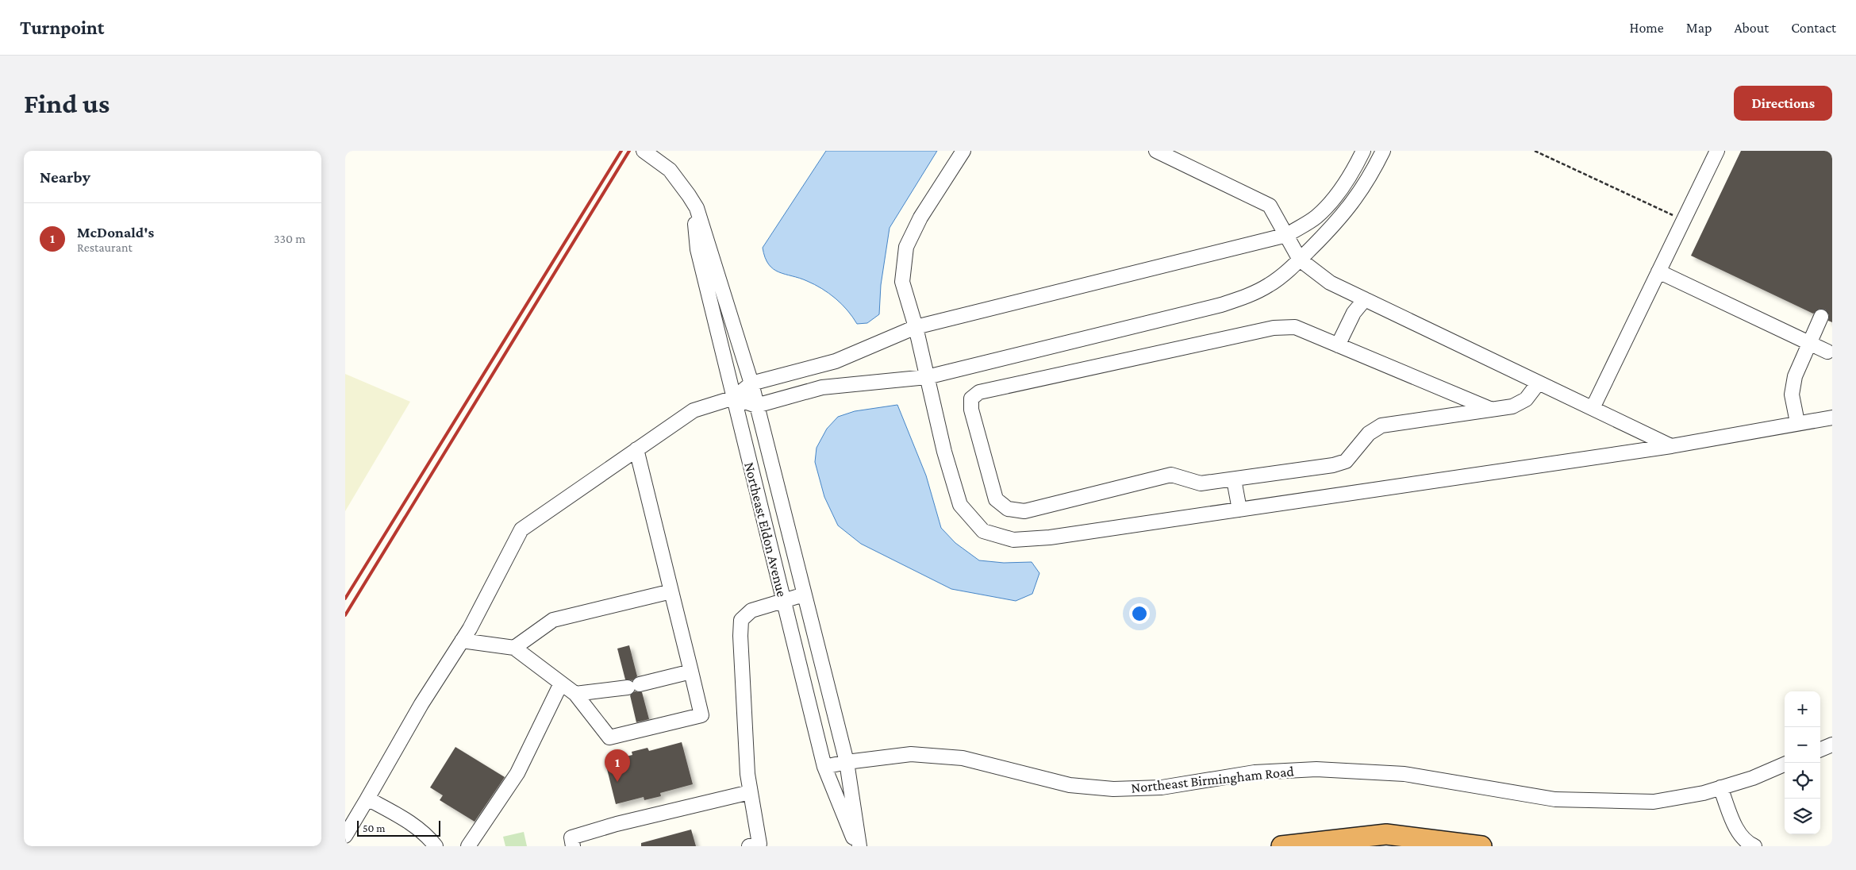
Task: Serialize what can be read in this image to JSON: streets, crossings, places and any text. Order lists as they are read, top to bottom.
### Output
{
  "streets": {
    "street": ["Northeast Eldon Avenue", "Northeast Birmingham Road"]
  },
  "crossings": [
    ["Northeast Eldon Avenue", "Northeast Birmingham Road"]
  ],
  "scale_bar": "50 m",
  "page": {
    "header": "Turnpoint",
    "nav": [
      "Home",
      "Map",
      "About",
      "Contact"
    ],
    "buttons": "Directions",
    "title": "Find us",
    "heading": "Nearby",
    "list": [
      {
        "mark": "1",
        "name": "McDonald's",
        "note": "Restaurant",
        "value": "330 m"
      }
    ],
    "map_buttons": ["+", "−"],
    "pins": "1",
    "scale": "50 m"
  }
}
